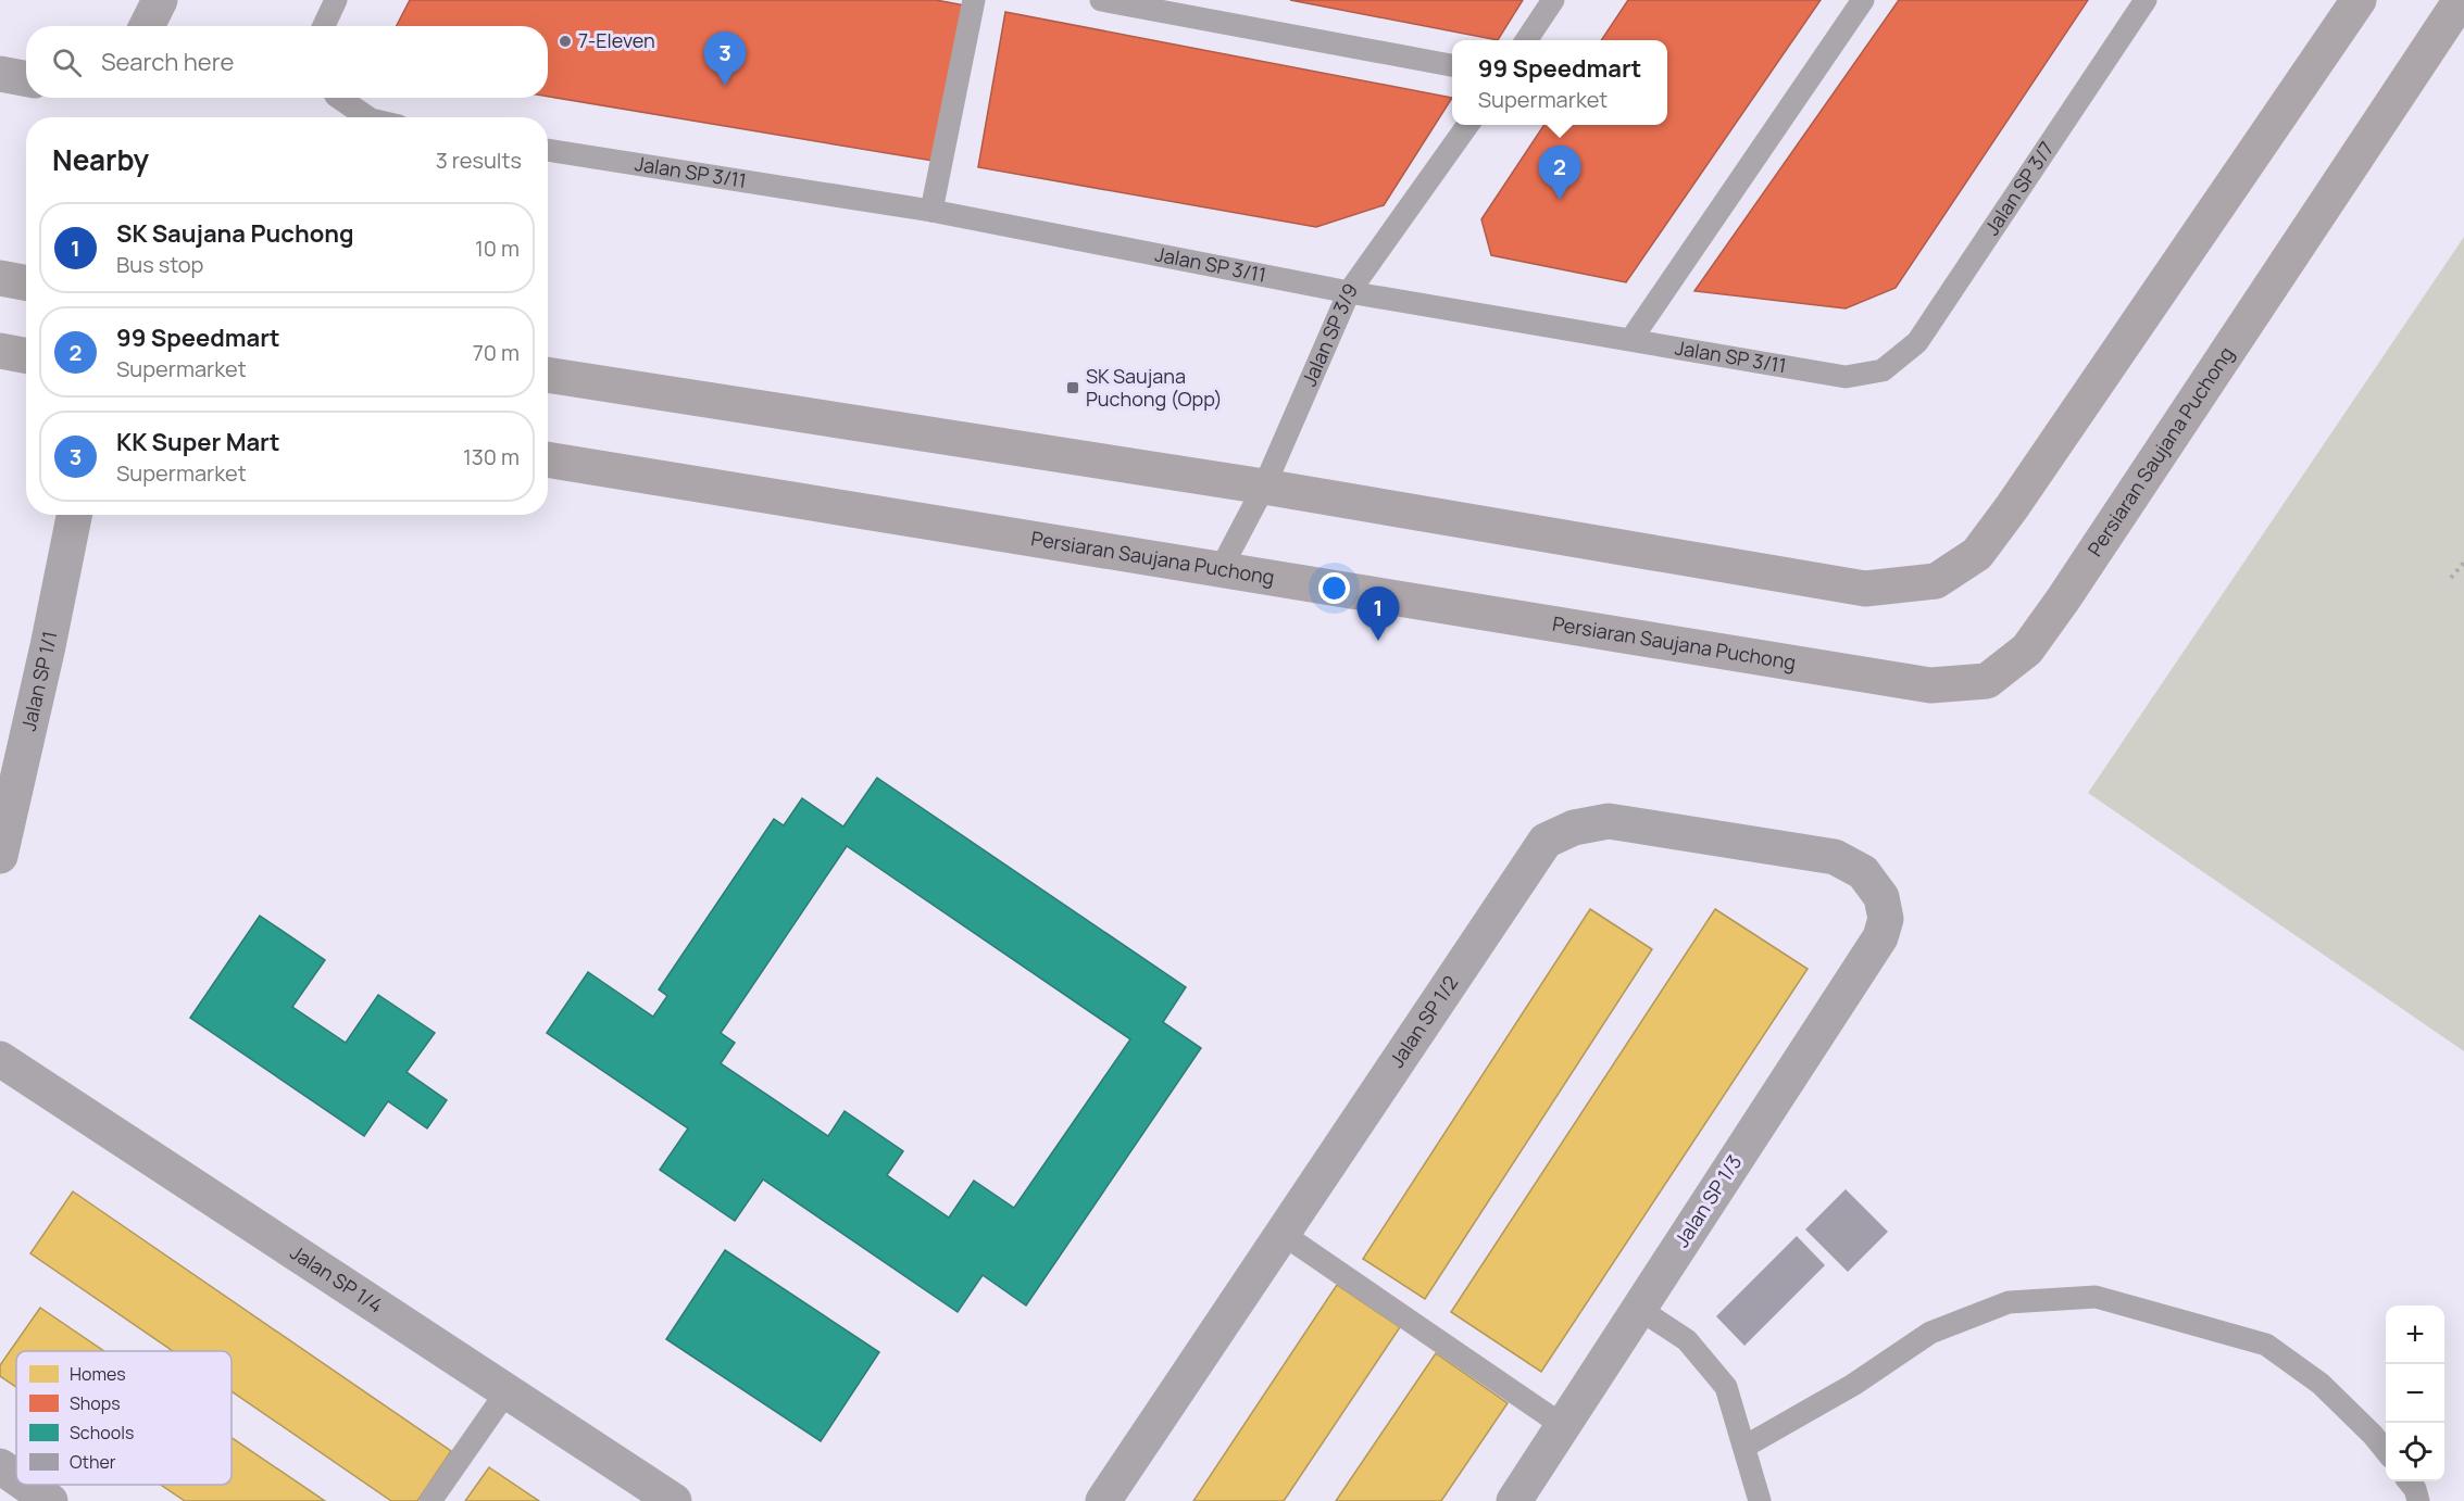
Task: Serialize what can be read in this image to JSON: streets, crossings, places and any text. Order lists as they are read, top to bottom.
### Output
{
  "streets": {
    "street": [
      "Persiaran Saujana Puchong",
      "Jalan SP 1/1",
      "Jalan SP 1/2",
      "Jalan SP 1/3",
      "Jalan SP 1/4"
    ],
    "lane": ["Jalan SP 3/11", "Jalan SP 3/7", "Jalan SP 3/9"]
  },
  "crossings": [
    ["Jalan SP 3/11", "Jalan SP 3/7"],
    ["Jalan SP 3/11", "Jalan SP 3/9"],
    ["Jalan SP 3/9", "Persiaran Saujana Puchong"],
    ["Jalan SP 1/2", "Jalan SP 1/3"]
  ],
  "places": {
    "other": ["7-Eleven"],
    "transit": ["SK Saujana Puchong (Opp)"]
  },
  "legend": [
    "Homes",
    "Shops",
    "Schools",
    "Other"
  ],
  "page": {
    "search": "Search here",
    "pins": ["3", "2", "1"],
    "popup": ["99 Speedmart", "Supermarket"],
    "heading": ["Nearby", "3 results"],
    "list": [
      {
        "mark": "1",
        "name": "SK Saujana Puchong",
        "note": "Bus stop",
        "value": "10 m"
      },
      {
        "mark": "2",
        "name": "99 Speedmart",
        "note": "Supermarket",
        "value": "70 m"
      },
      {
        "mark": "3",
        "name": "KK Super Mart",
        "note": "Supermarket",
        "value": "130 m"
      }
    ],
    "map_buttons": ["+", "−"]
  }
}
